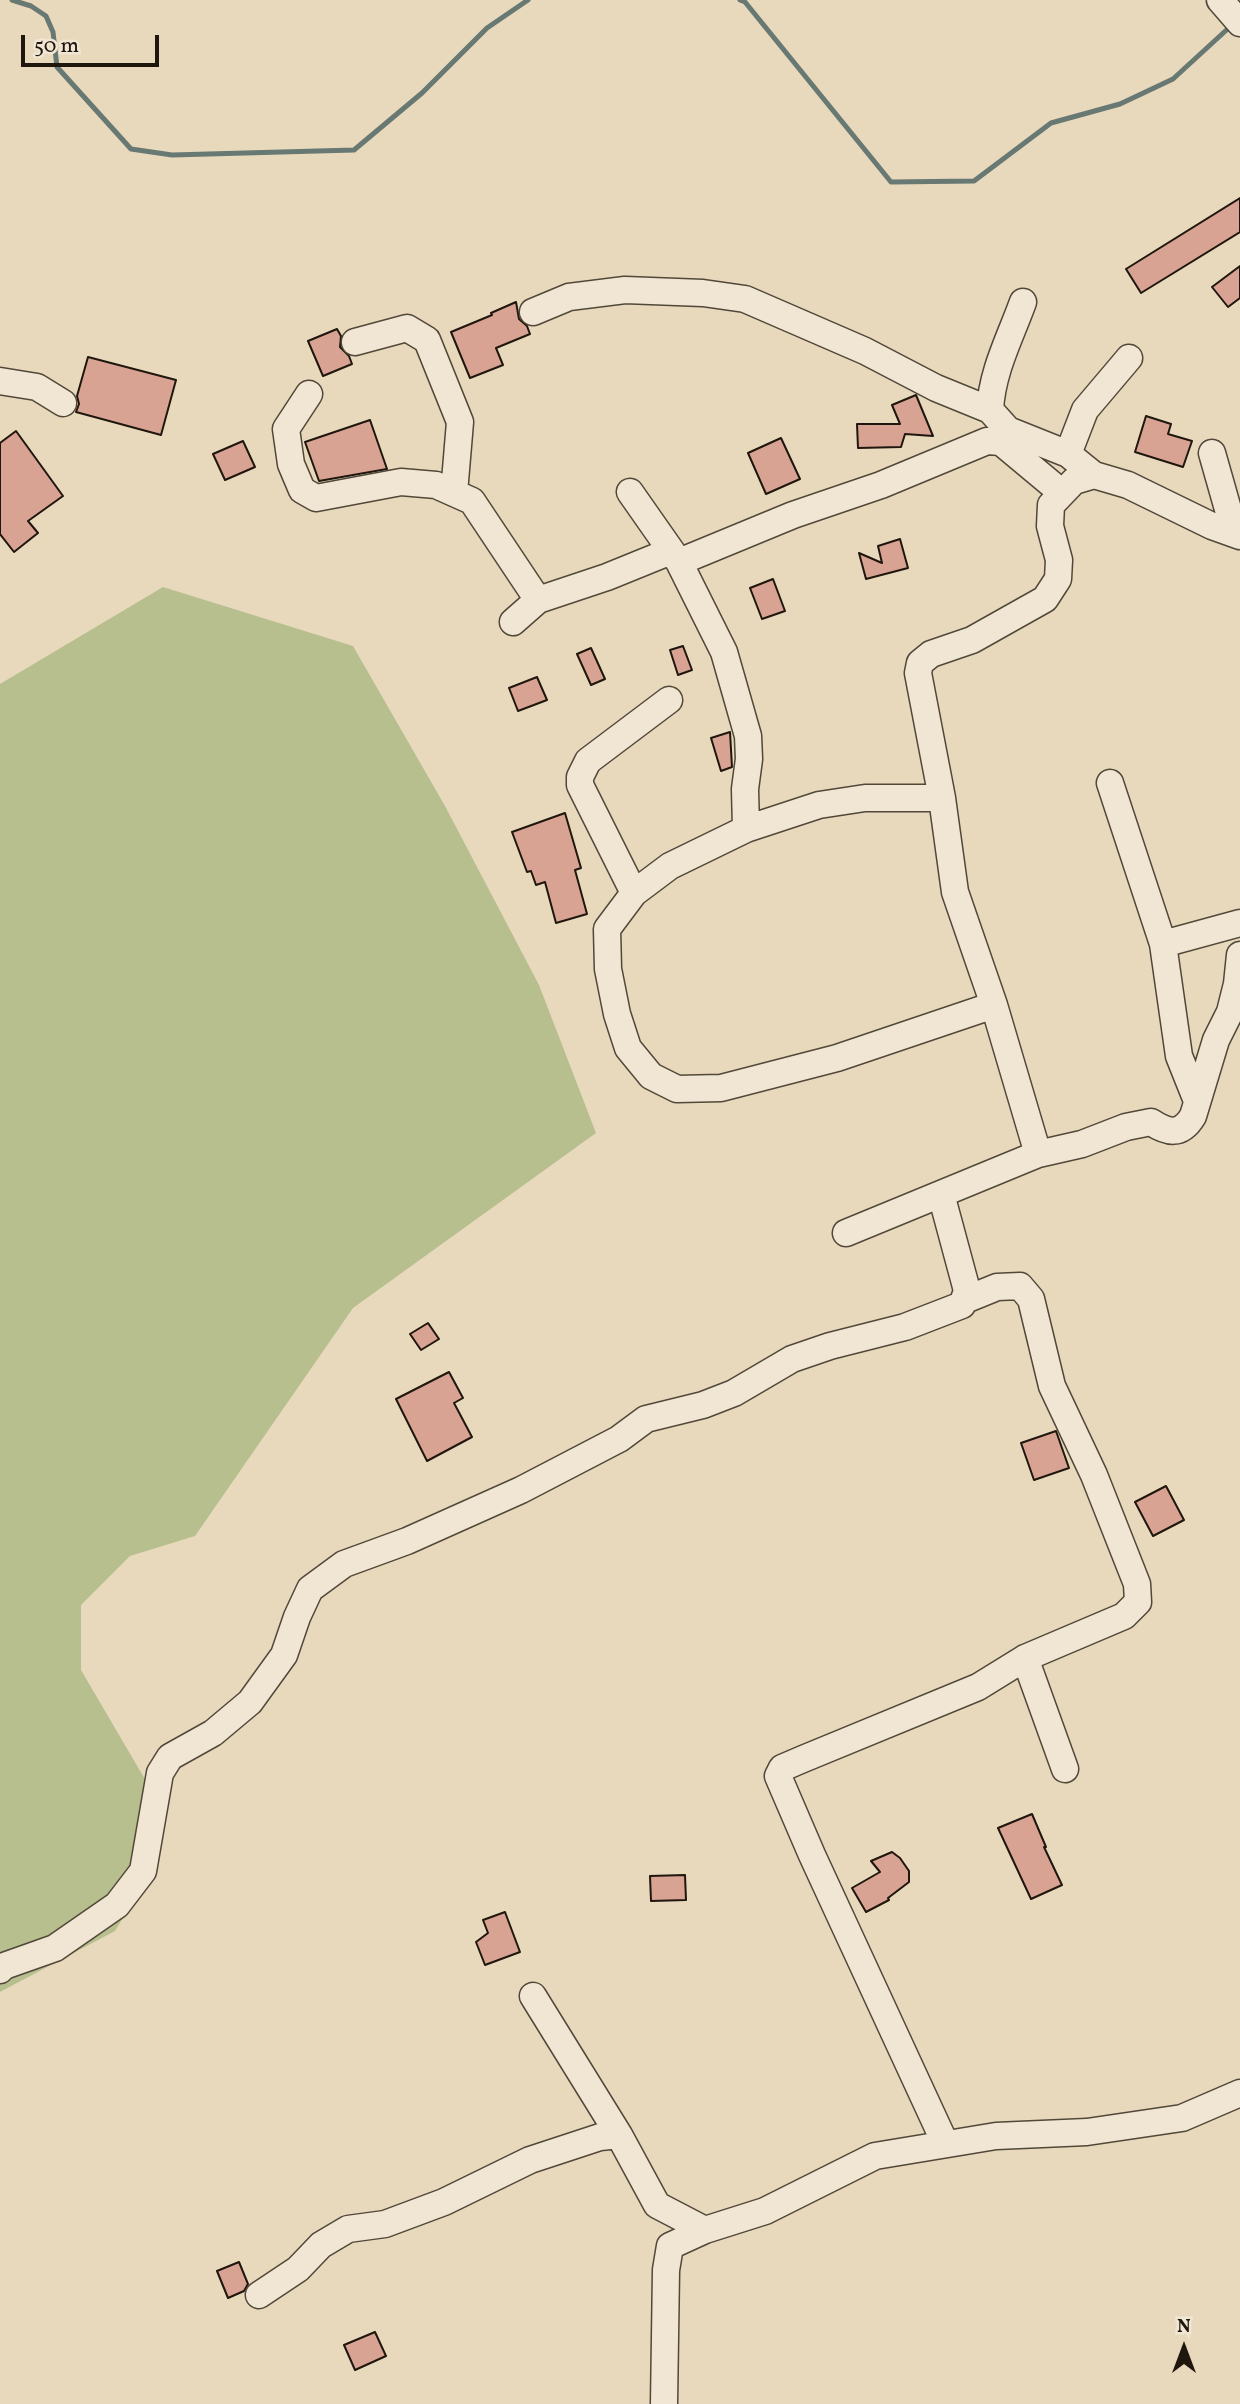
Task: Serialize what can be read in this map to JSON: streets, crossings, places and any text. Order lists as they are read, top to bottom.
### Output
{
  "scale_bar": "50 m",
  "north": "top"
}
